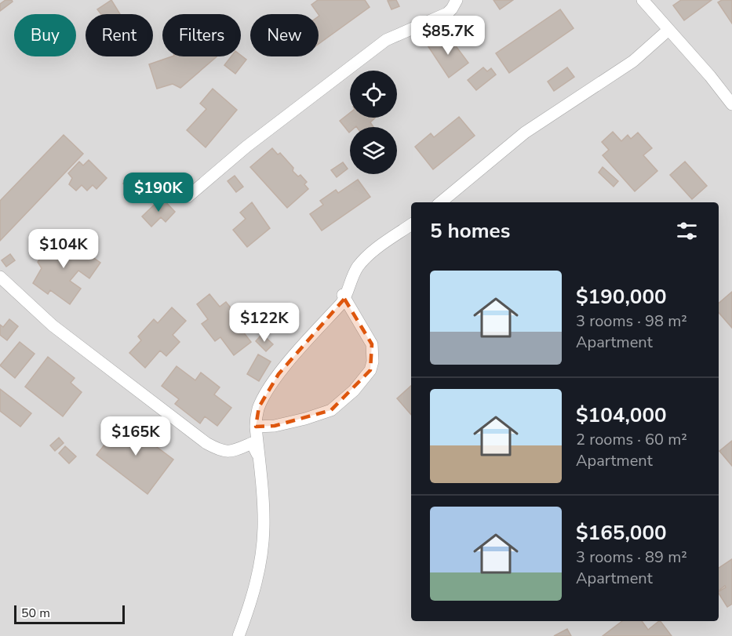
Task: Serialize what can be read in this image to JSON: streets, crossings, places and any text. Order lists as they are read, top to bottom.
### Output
{
  "scale_bar": "50 m",
  "page": {
    "chip": [
      "Buy",
      "Rent",
      "Filters",
      "New"
    ],
    "price": [
      "$85.7K",
      "$190K",
      "$104K",
      "$122K",
      "$165K"
    ],
    "heading": "5 homes",
    "list": [
      {
        "name": "$190,000",
        "note": "3 rooms · 98 m² · Apartment"
      },
      {
        "name": "$104,000",
        "note": "2 rooms · 60 m² · Apartment"
      },
      {
        "name": "$165,000",
        "note": "3 rooms · 89 m² · Apartment"
      }
    ],
    "scale": "50 m"
  }
}
